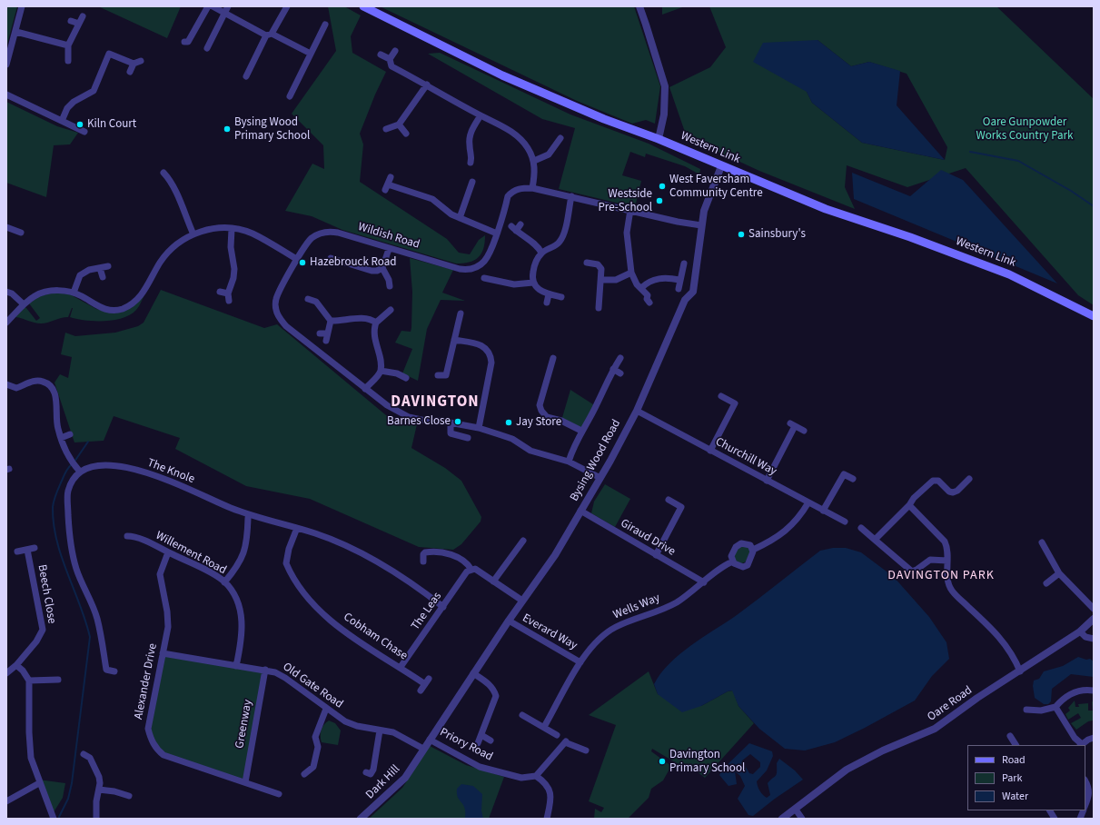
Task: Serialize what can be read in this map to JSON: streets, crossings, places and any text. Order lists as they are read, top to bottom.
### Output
{
  "streets": {
    "main road": ["Western Link"],
    "street": [
      "Wildish Road",
      "Churchill Way",
      "Bysing Wood Road",
      "The Knole",
      "Giraud Drive",
      "Willement Road",
      "Beech Close",
      "Wells Way",
      "The Leas",
      "Everard Way",
      "Cobham Chase",
      "Alexander Drive",
      "Old Gate Road",
      "Oare Road",
      "Greenway",
      "Priory Road",
      "Dark Hill"
    ]
  },
  "crossings": [
    ["Western Link", "Bysing Wood Road"],
    ["Wildish Road", "Bysing Wood Road"],
    ["Churchill Way", "Bysing Wood Road"],
    ["Bysing Wood Road", "Giraud Drive"],
    ["Bysing Wood Road", "Everard Way"],
    ["Bysing Wood Road", "Priory Road"],
    ["Bysing Wood Road", "Dark Hill"],
    ["The Knole", "The Leas"],
    ["The Knole", "Cobham Chase"],
    ["Giraud Drive", "Wells Way"],
    ["Willement Road", "Alexander Drive"],
    ["Willement Road", "Old Gate Road"],
    ["Wells Way", "Everard Way"],
    ["The Leas", "Cobham Chase"],
    ["Alexander Drive", "Old Gate Road"],
    ["Alexander Drive", "Greenway"],
    ["Old Gate Road", "Greenway"],
    ["Old Gate Road", "Dark Hill"],
    ["Priory Road", "Dark Hill"]
  ],
  "districts": ["DAVINGTON", "DAVINGTON PARK"],
  "parks": ["Oare Gunpowder Works Country Park"],
  "places": [
    "Kiln Court",
    "Bysing Wood Primary School",
    "West Faversham Community Centre",
    "Westside Pre-School",
    "Sainsbury's",
    "Hazebrouck Road",
    "Barnes Close",
    "Jay Store",
    "Davington Primary School"
  ],
  "legend": ["Road", "Park", "Water"]
}
